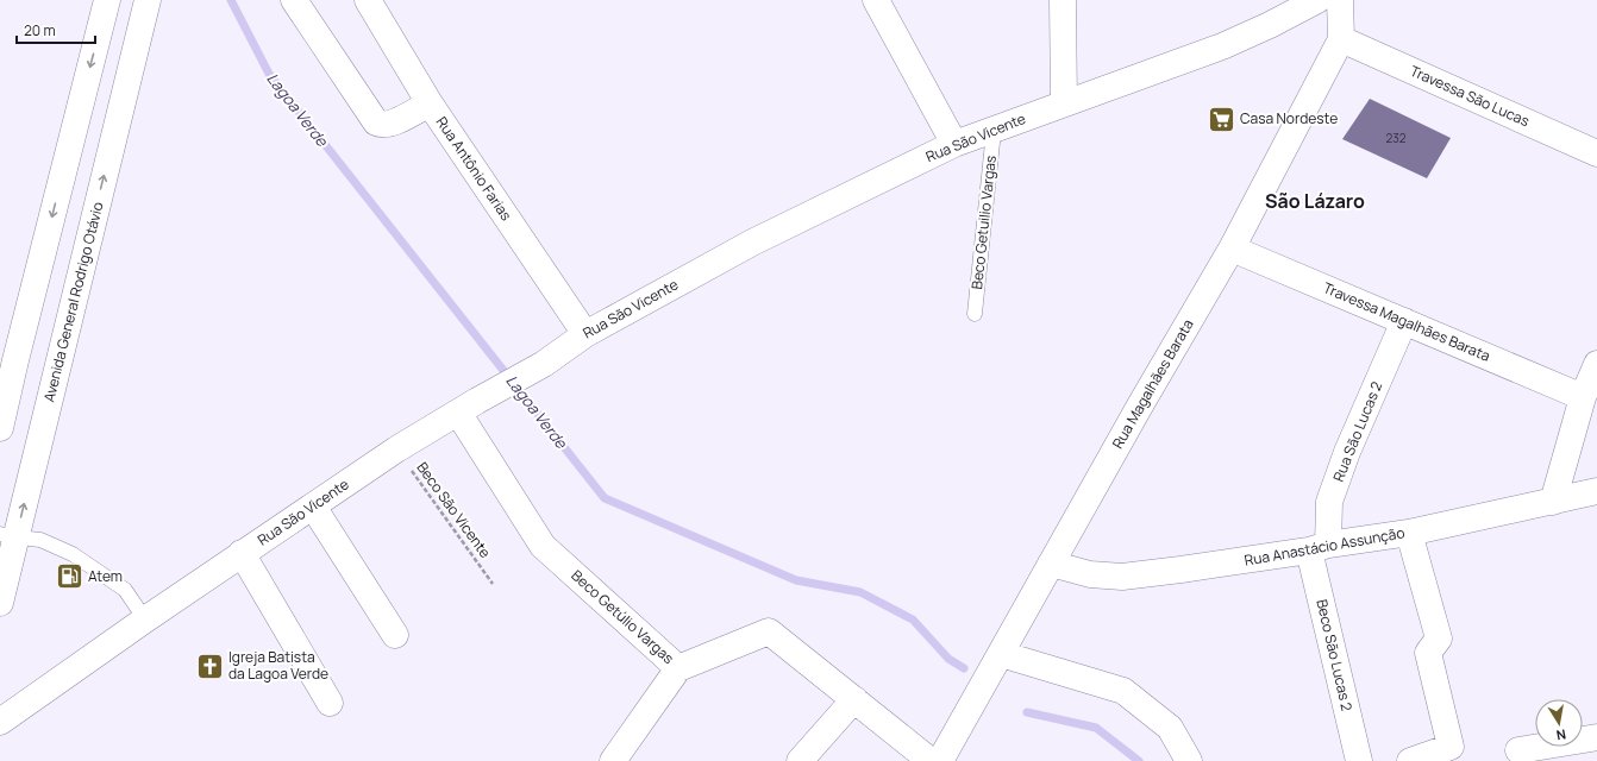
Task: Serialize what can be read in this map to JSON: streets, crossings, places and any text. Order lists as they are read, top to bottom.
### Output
{
  "streets": {
    "street": [
      "Travessa São Lucas",
      "Rua São Vicente",
      "Rua Antônio Farias",
      "Avenida General Rodrigo Otávio",
      "Travessa Magalhães Barata",
      "Rua Magalhães Barata",
      "Rua São Lucas 2",
      "Rua Anastácio Assunção",
      "Beco Getúlio Vargas",
      "Beco São Lucas 2"
    ],
    "lane": ["Beco Getuilio Vargas"],
    "path": ["Beco São Vicente"]
  },
  "crossings": [
    ["Travessa São Lucas", "Rua Magalhães Barata"],
    ["Rua São Vicente", "Rua Antônio Farias"],
    ["Rua São Vicente", "Beco Getuilio Vargas"],
    ["Rua São Vicente", "Beco São Vicente"],
    ["Rua São Vicente", "Beco Getúlio Vargas"],
    ["Travessa Magalhães Barata", "Rua Magalhães Barata"],
    ["Travessa Magalhães Barata", "Rua São Lucas 2"],
    ["Rua Magalhães Barata", "Rua Anastácio Assunção"],
    ["Rua São Lucas 2", "Rua Anastácio Assunção"],
    ["Rua São Lucas 2", "Beco São Lucas 2"],
    ["Rua Anastácio Assunção", "Beco São Lucas 2"]
  ],
  "districts": ["São Lázaro"],
  "water": ["Lagoa Verde"],
  "places": {
    "supermarket": ["Casa Nordeste"],
    "fuel station": ["Atem"],
    "church": ["Igreja Batista da Lagoa Verde"]
  },
  "house_numbers": ["232"],
  "scale_bar": "20 m",
  "north": "bottom"
}
